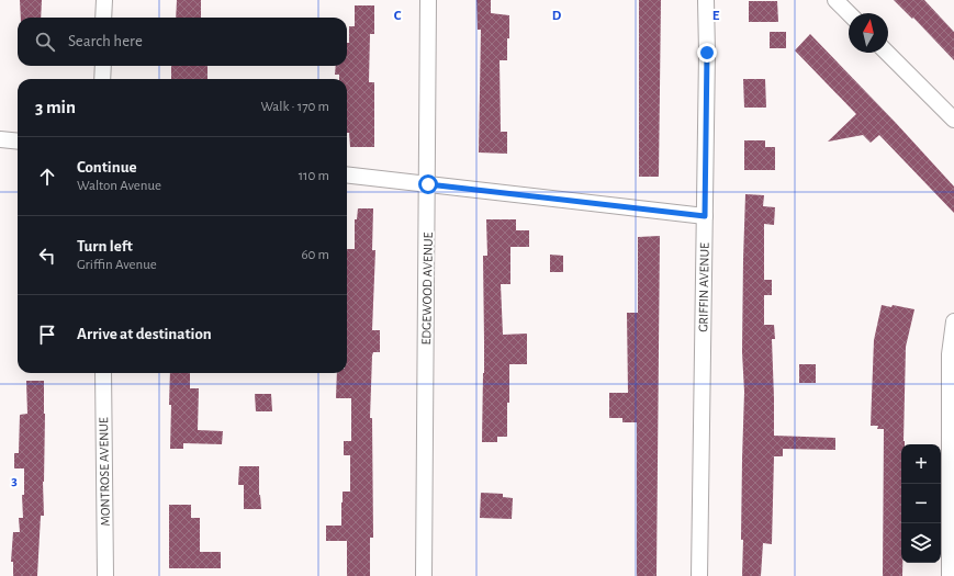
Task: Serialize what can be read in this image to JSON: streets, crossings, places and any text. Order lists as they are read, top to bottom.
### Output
{
  "streets": {
    "street": ["GRIFFIN AVENUE", "EDGEWOOD AVENUE", "MONTROSE AVENUE"]
  },
  "north": "top",
  "page": {
    "search": "Search here",
    "heading": ["3 min", "Walk · 170 m"],
    "list": [
      ["Continue", "Walton Avenue", "110 m"],
      ["Turn left", "Griffin Avenue", "60 m"],
      "Arrive at destination"
    ],
    "map_buttons": ["+", "−"]
  },
  "grid": {
    "columns": ["C", "D", "E"],
    "rows": ["3"]
  }
}
